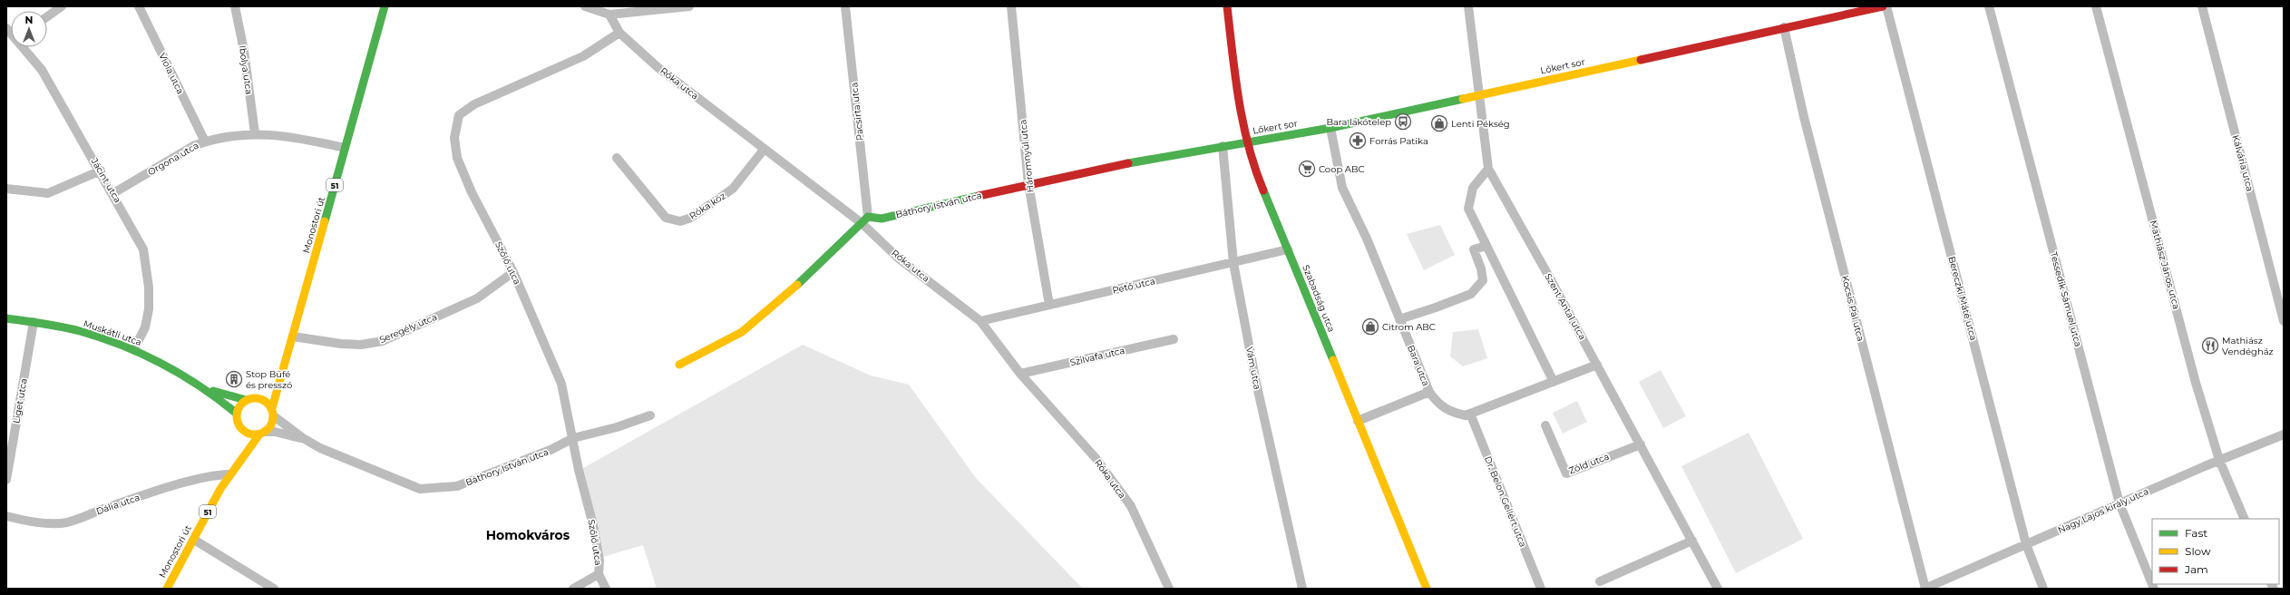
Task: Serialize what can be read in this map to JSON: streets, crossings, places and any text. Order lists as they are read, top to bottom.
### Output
{
  "streets": {
    "street": [
      "Lőkert sor",
      "Ibolya utca",
      "Viola utca",
      "Róka utca",
      "Pacsirta utca",
      "Háromnyúl utca",
      "Orgona utca",
      "Kálvária utca",
      "Jácint utca",
      "51",
      "Báthory István utca",
      "Róka köz",
      "Monostori út",
      "Szőlő utca",
      "Mathiász János utca",
      "Pető utca",
      "Szabadság utca",
      "Bereczki Máté utca",
      "Tessedik Sámuel utca",
      "Szent Antal utca",
      "Kocsis Pál utca",
      "Seregély utca",
      "Muskátli utca",
      "Szilvafa utca",
      "Bara utca",
      "Vám utca",
      "Liget utca",
      "Zöld utca",
      "Dr. Belon Gellért utca",
      "Dália utca",
      "Nagy Lajos király utca"
    ]
  },
  "crossings": [
    ["Lőkert sor", "Báthory István utca"],
    ["Lőkert sor", "Szabadság utca"],
    ["Lőkert sor", "Szent Antal utca"],
    ["Lőkert sor", "Kocsis Pál utca"],
    ["Lőkert sor", "Bara utca"],
    ["Ibolya utca", "Orgona utca"],
    ["Viola utca", "Orgona utca"],
    ["Róka utca", "Pacsirta utca"],
    ["Róka utca", "Báthory István utca"],
    ["Róka utca", "Róka köz"],
    ["Róka utca", "Szőlő utca"],
    ["Róka utca", "Pető utca"],
    ["Róka utca", "Szilvafa utca"],
    ["Pacsirta utca", "Báthory István utca"],
    ["Háromnyúl utca", "Báthory István utca"],
    ["Háromnyúl utca", "Pető utca"],
    ["Orgona utca", "Jácint utca"],
    ["Orgona utca", "Monostori út"],
    ["Jácint utca", "Muskátli utca"],
    ["51", "Báthory István utca"],
    ["51", "Monostori út"],
    ["51", "Muskátli utca"],
    ["Báthory István utca", "Monostori út"],
    ["Báthory István utca", "Szőlő utca"],
    ["Báthory István utca", "Szabadság utca"],
    ["Báthory István utca", "Muskátli utca"],
    ["Báthory István utca", "Vám utca"],
    ["Monostori út", "Seregély utca"],
    ["Monostori út", "Muskátli utca"],
    ["Monostori út", "Dália utca"],
    ["Szőlő utca", "Seregély utca"],
    ["Mathiász János utca", "Nagy Lajos király utca"],
    ["Pető utca", "Szabadság utca"],
    ["Pető utca", "Vám utca"],
    ["Bereczki Máté utca", "Nagy Lajos király utca"],
    ["Tessedik Sámuel utca", "Nagy Lajos király utca"],
    ["Szent Antal utca", "Bara utca"],
    ["Szent Antal utca", "Zöld utca"],
    ["Kocsis Pál utca", "Nagy Lajos király utca"],
    ["Muskátli utca", "Liget utca"],
    ["Bara utca", "Dr. Belon Gellért utca"]
  ],
  "districts": ["Homokváros"],
  "places": {
    "bus stop": ["Bara lakótelep"],
    "shop": ["Lenti Pékség", "Citrom ABC"],
    "pharmacy": ["Forrás Patika"],
    "supermarket": ["Coop ABC"],
    "restaurant": ["Mathiász Vendégház"],
    "building": ["Stop Büfé és presszó"]
  },
  "legend": ["Fast", "Slow", "Jam"],
  "north": "top"
}
